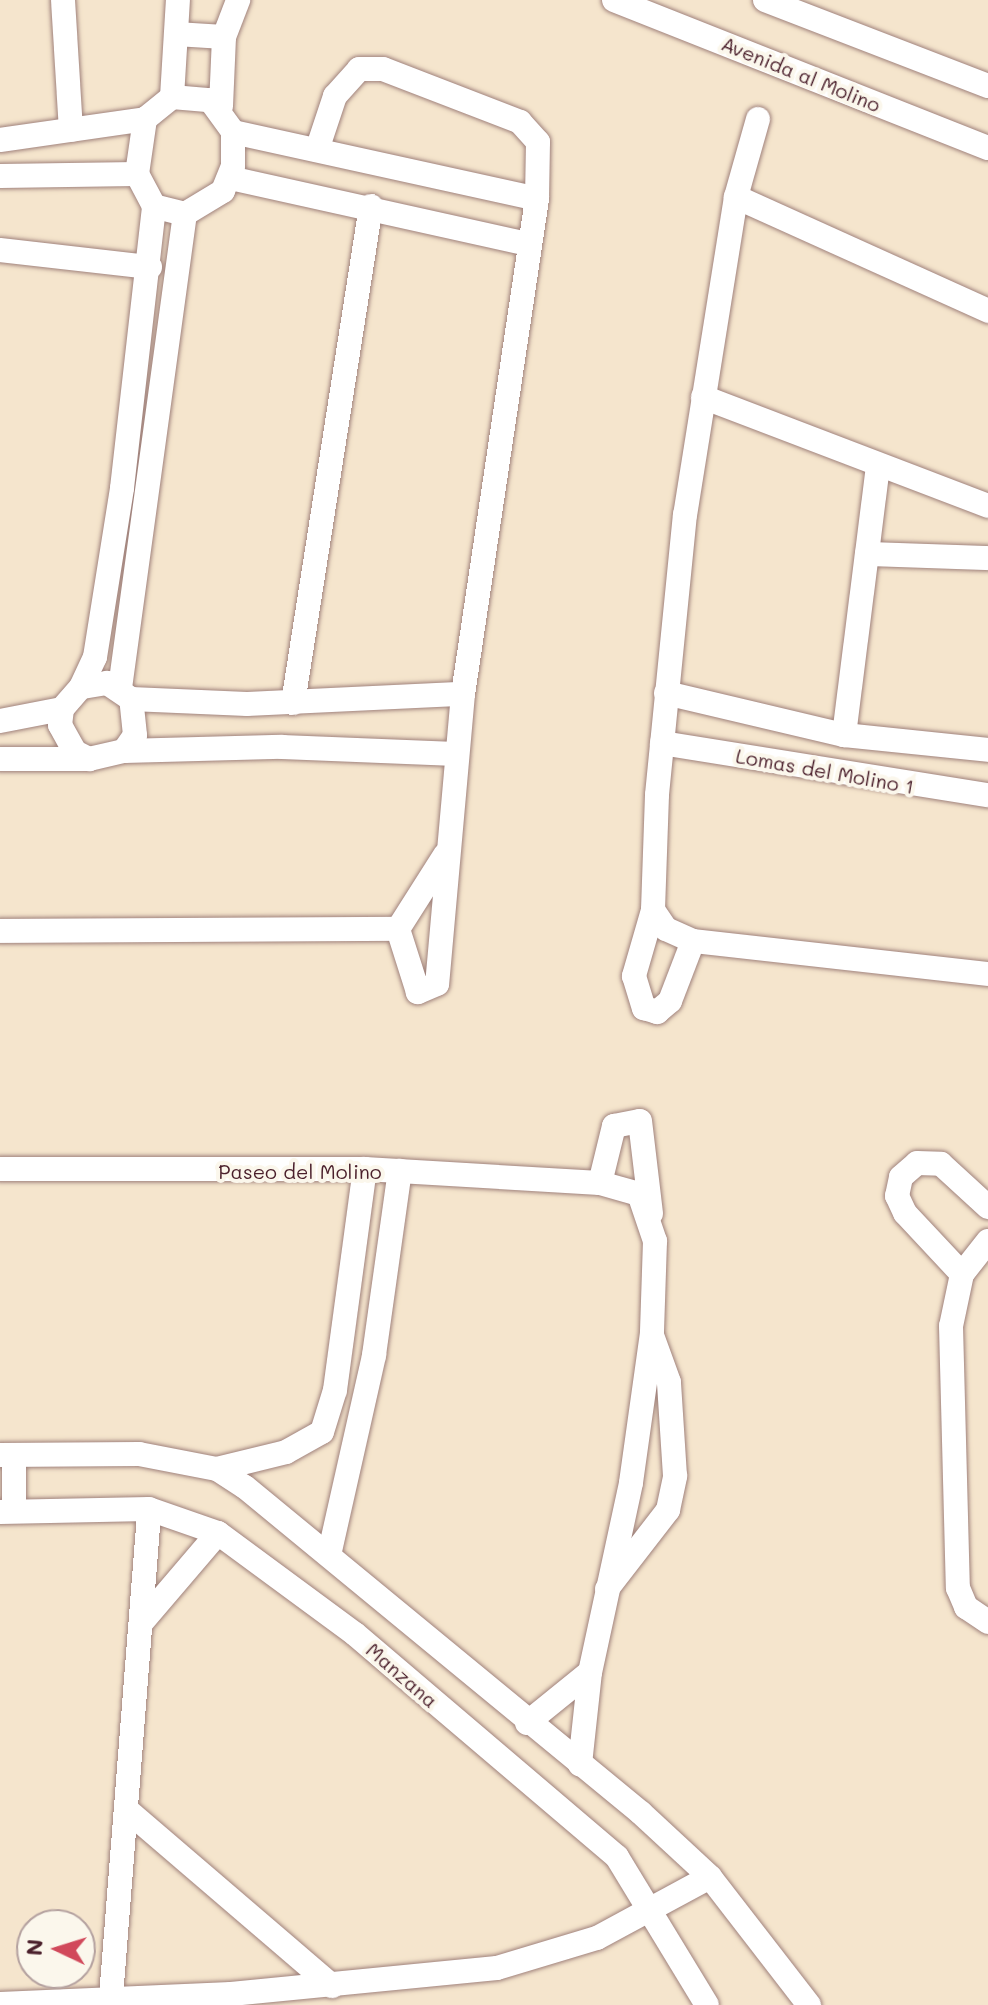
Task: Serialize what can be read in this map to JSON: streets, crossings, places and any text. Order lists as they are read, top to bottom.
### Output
{
  "streets": {
    "street": [
      "Avenida al Molino",
      "Lomas del Molino 1",
      "Paseo del Molino",
      "Manzana"
    ]
  },
  "north": "left"
}
